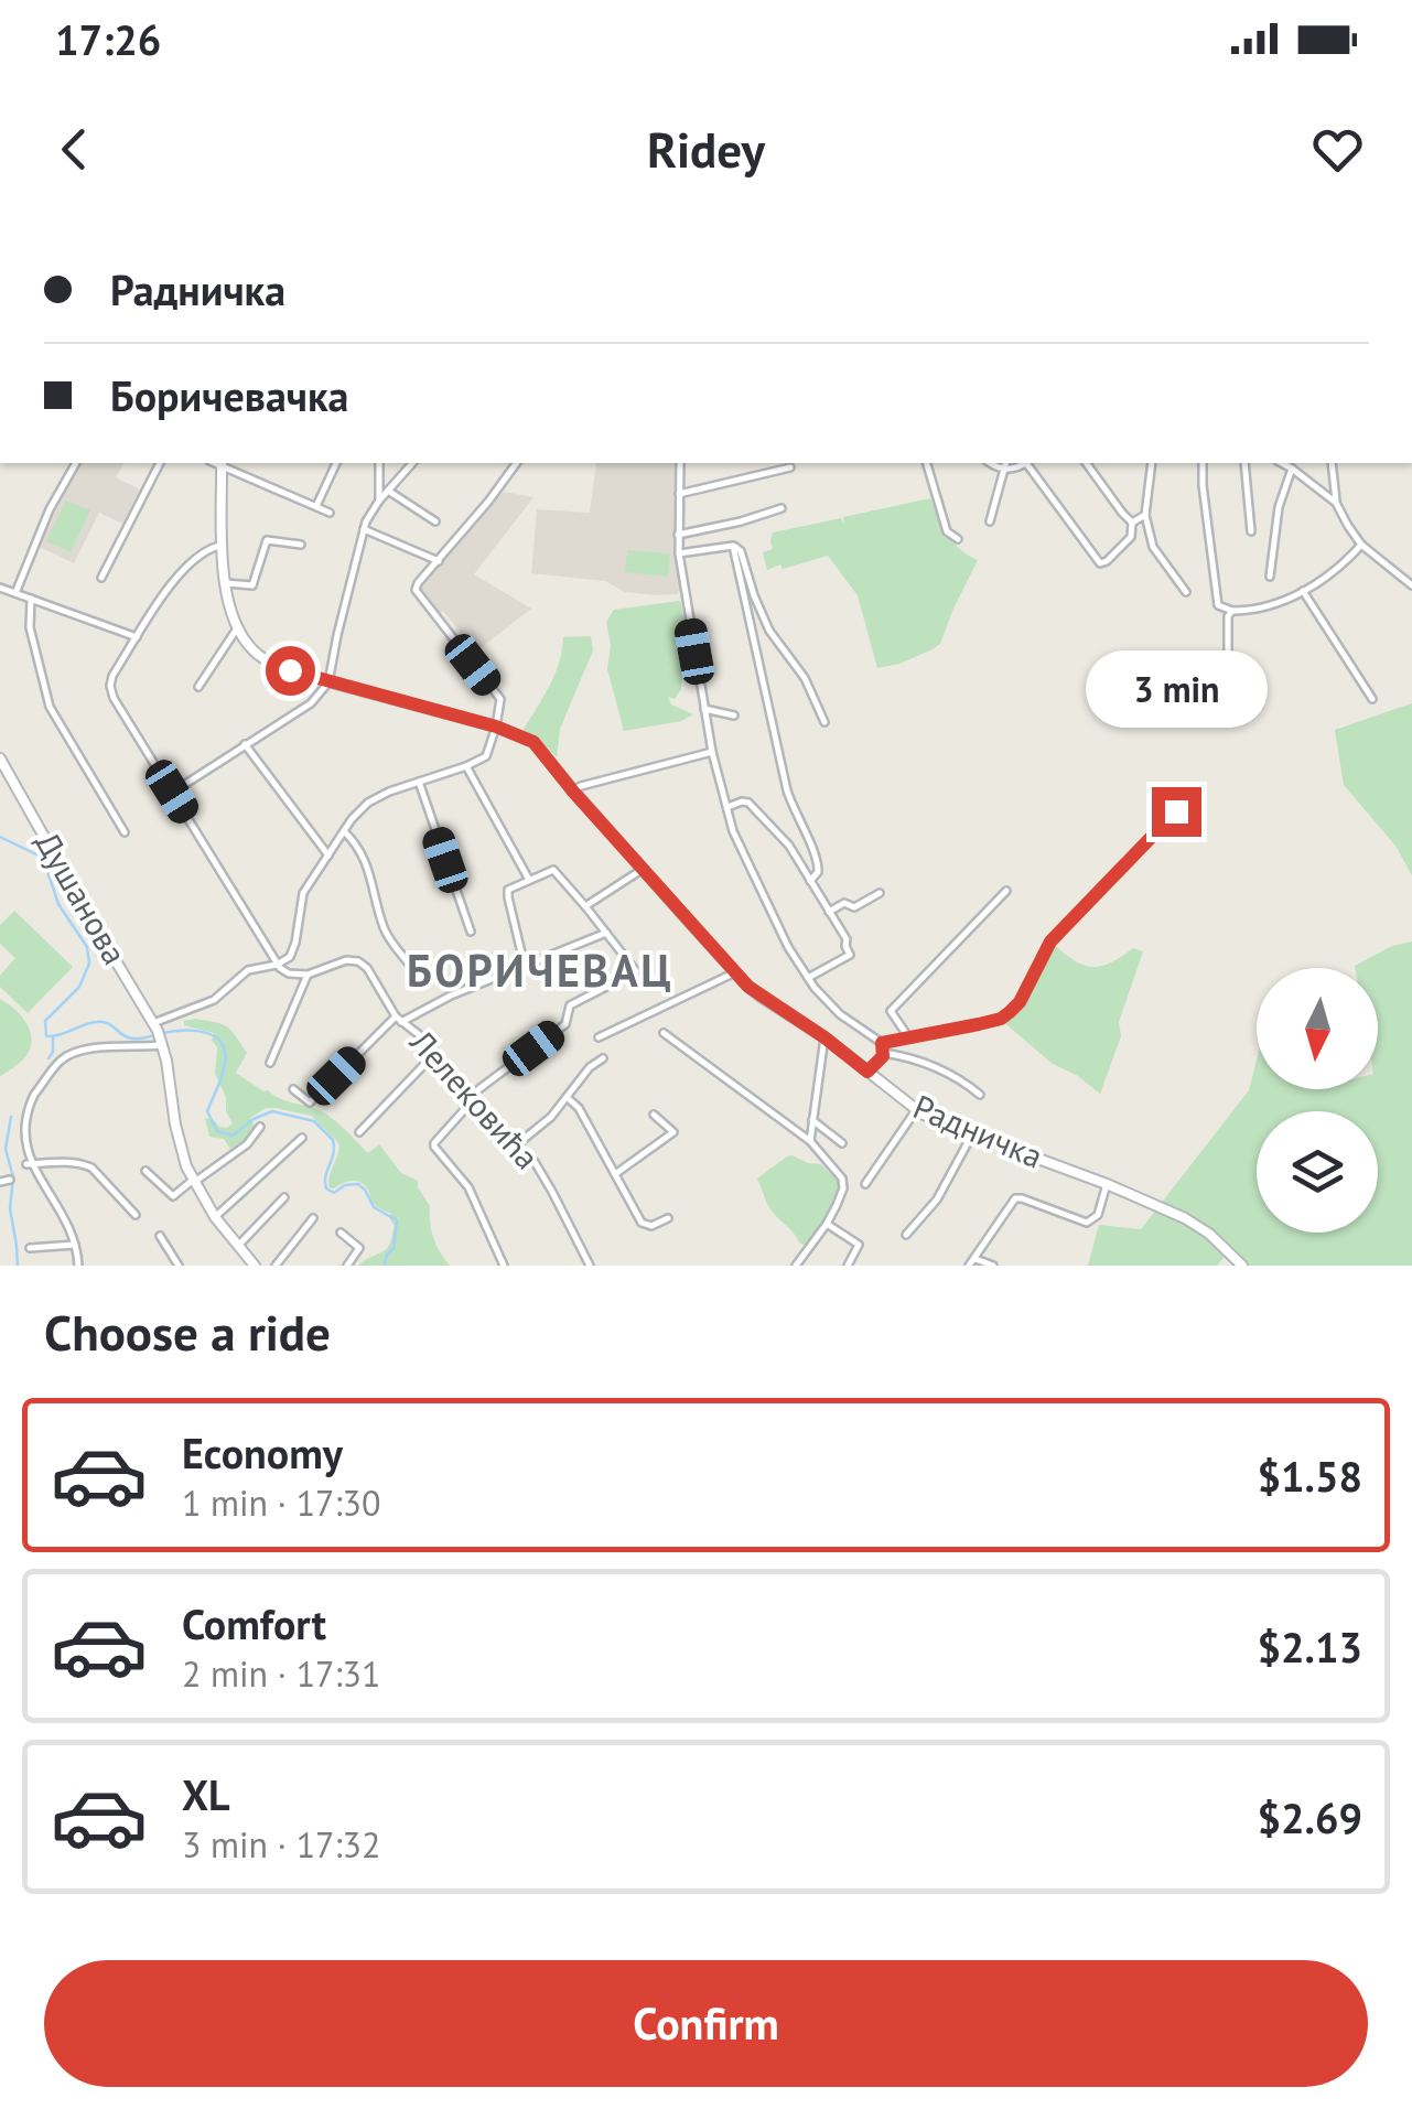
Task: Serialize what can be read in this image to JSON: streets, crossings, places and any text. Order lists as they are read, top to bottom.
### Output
{
  "streets": {
    "street": ["Душанова", "Лелековића", "Радничка"]
  },
  "districts": ["БОРИЧЕВАЦ"],
  "north": "bottom",
  "page": {
    "status": "17:26",
    "header": "Ridey",
    "banner": ["Радничка", "Боричевачка"],
    "bubble": "3 min",
    "heading": "Choose a ride",
    "list": [
      {
        "name": "Economy",
        "note": "1 min · 17:30",
        "value": "$1.58"
      },
      {
        "name": "Comfort",
        "note": "2 min · 17:31",
        "value": "$2.13"
      },
      {
        "name": "XL",
        "note": "3 min · 17:32",
        "value": "$2.69"
      }
    ],
    "buttons": "Confirm"
  }
}
